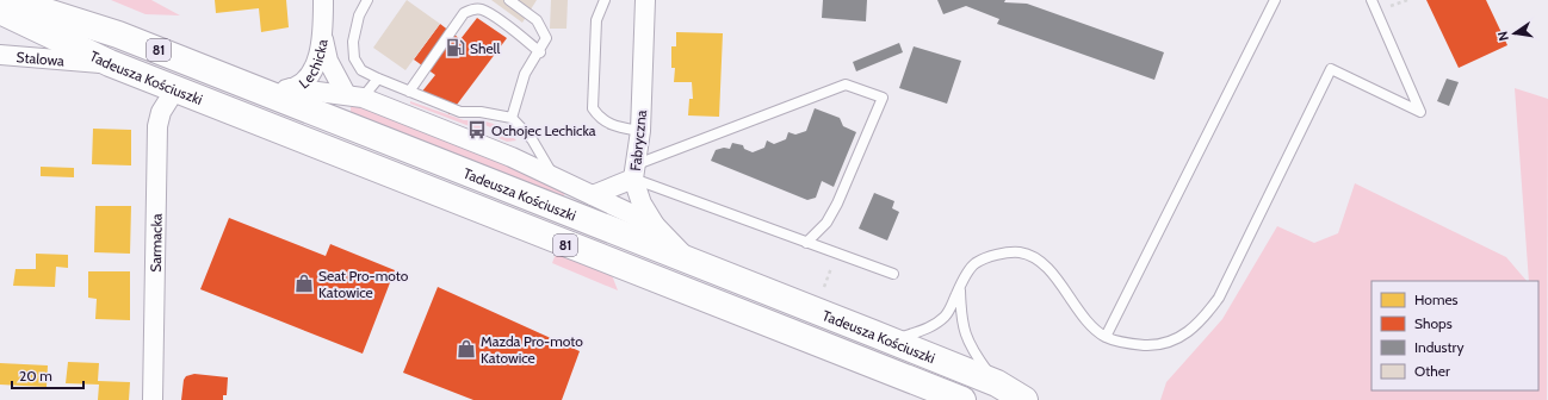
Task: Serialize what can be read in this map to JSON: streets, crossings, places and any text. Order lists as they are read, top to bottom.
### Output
{
  "streets": {
    "main road": ["81", "Tadeusza Kościuszki"],
    "street": [
      "Stalowa",
      "Lechicka",
      "Fabryczna",
      "Sarmacka"
    ]
  },
  "crossings": [
    ["Stalowa", "Tadeusza Kościuszki"],
    ["Lechicka", "Tadeusza Kościuszki"],
    ["Tadeusza Kościuszki", "Fabryczna"],
    ["Tadeusza Kościuszki", "Sarmacka"]
  ],
  "places": {
    "fuel station": ["Shell"],
    "bus stop": ["Ochojec Lechicka"],
    "shop": ["Seat Pro-moto Katowice", "Mazda Pro-moto Katowice"]
  },
  "legend": [
    "Homes",
    "Shops",
    "Industry",
    "Other"
  ],
  "scale_bar": "20 m",
  "north": "left"
}
